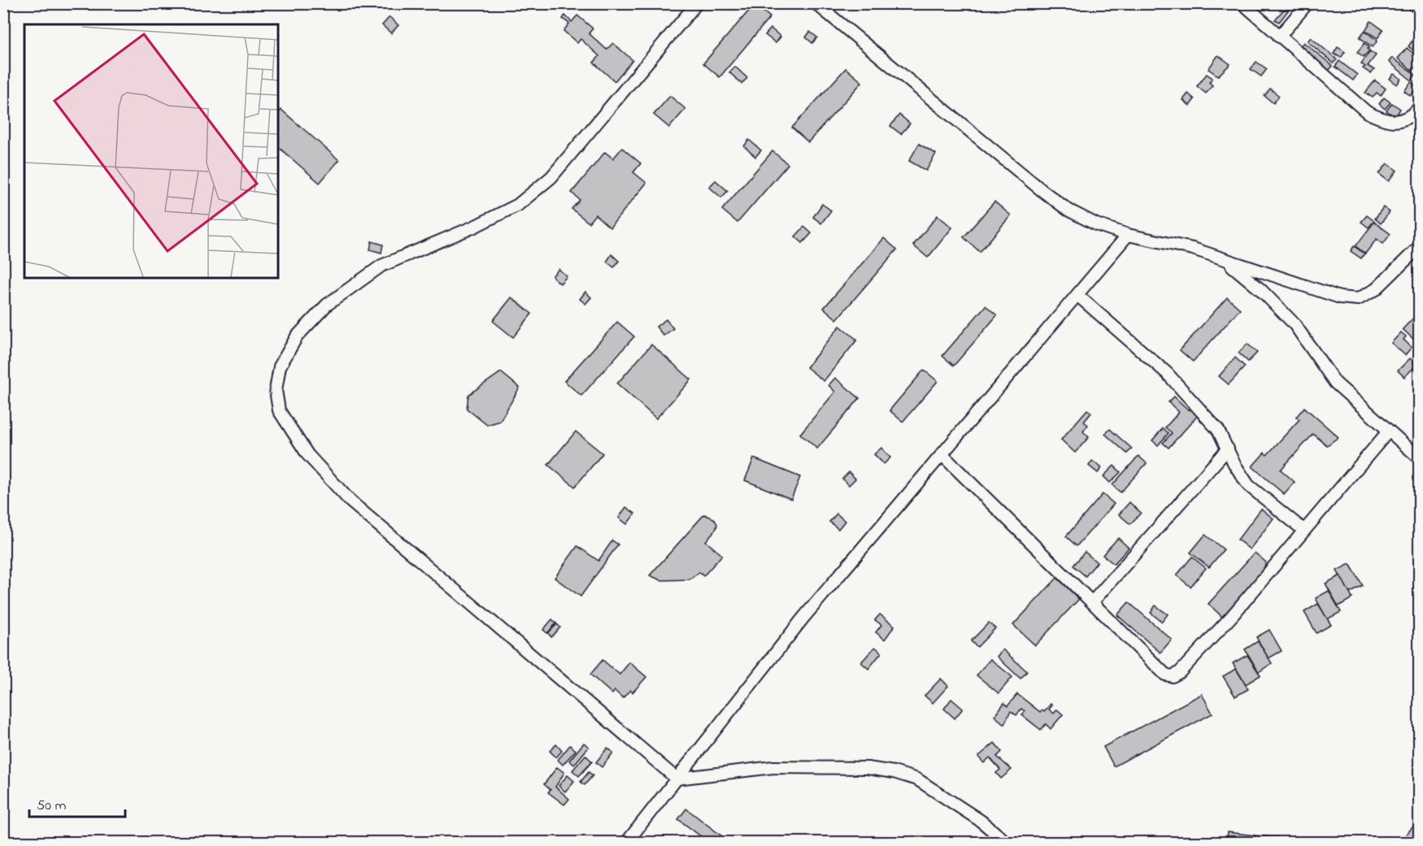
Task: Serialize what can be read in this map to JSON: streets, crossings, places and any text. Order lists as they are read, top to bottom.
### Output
{
  "scale_bar": "50 m"
}
